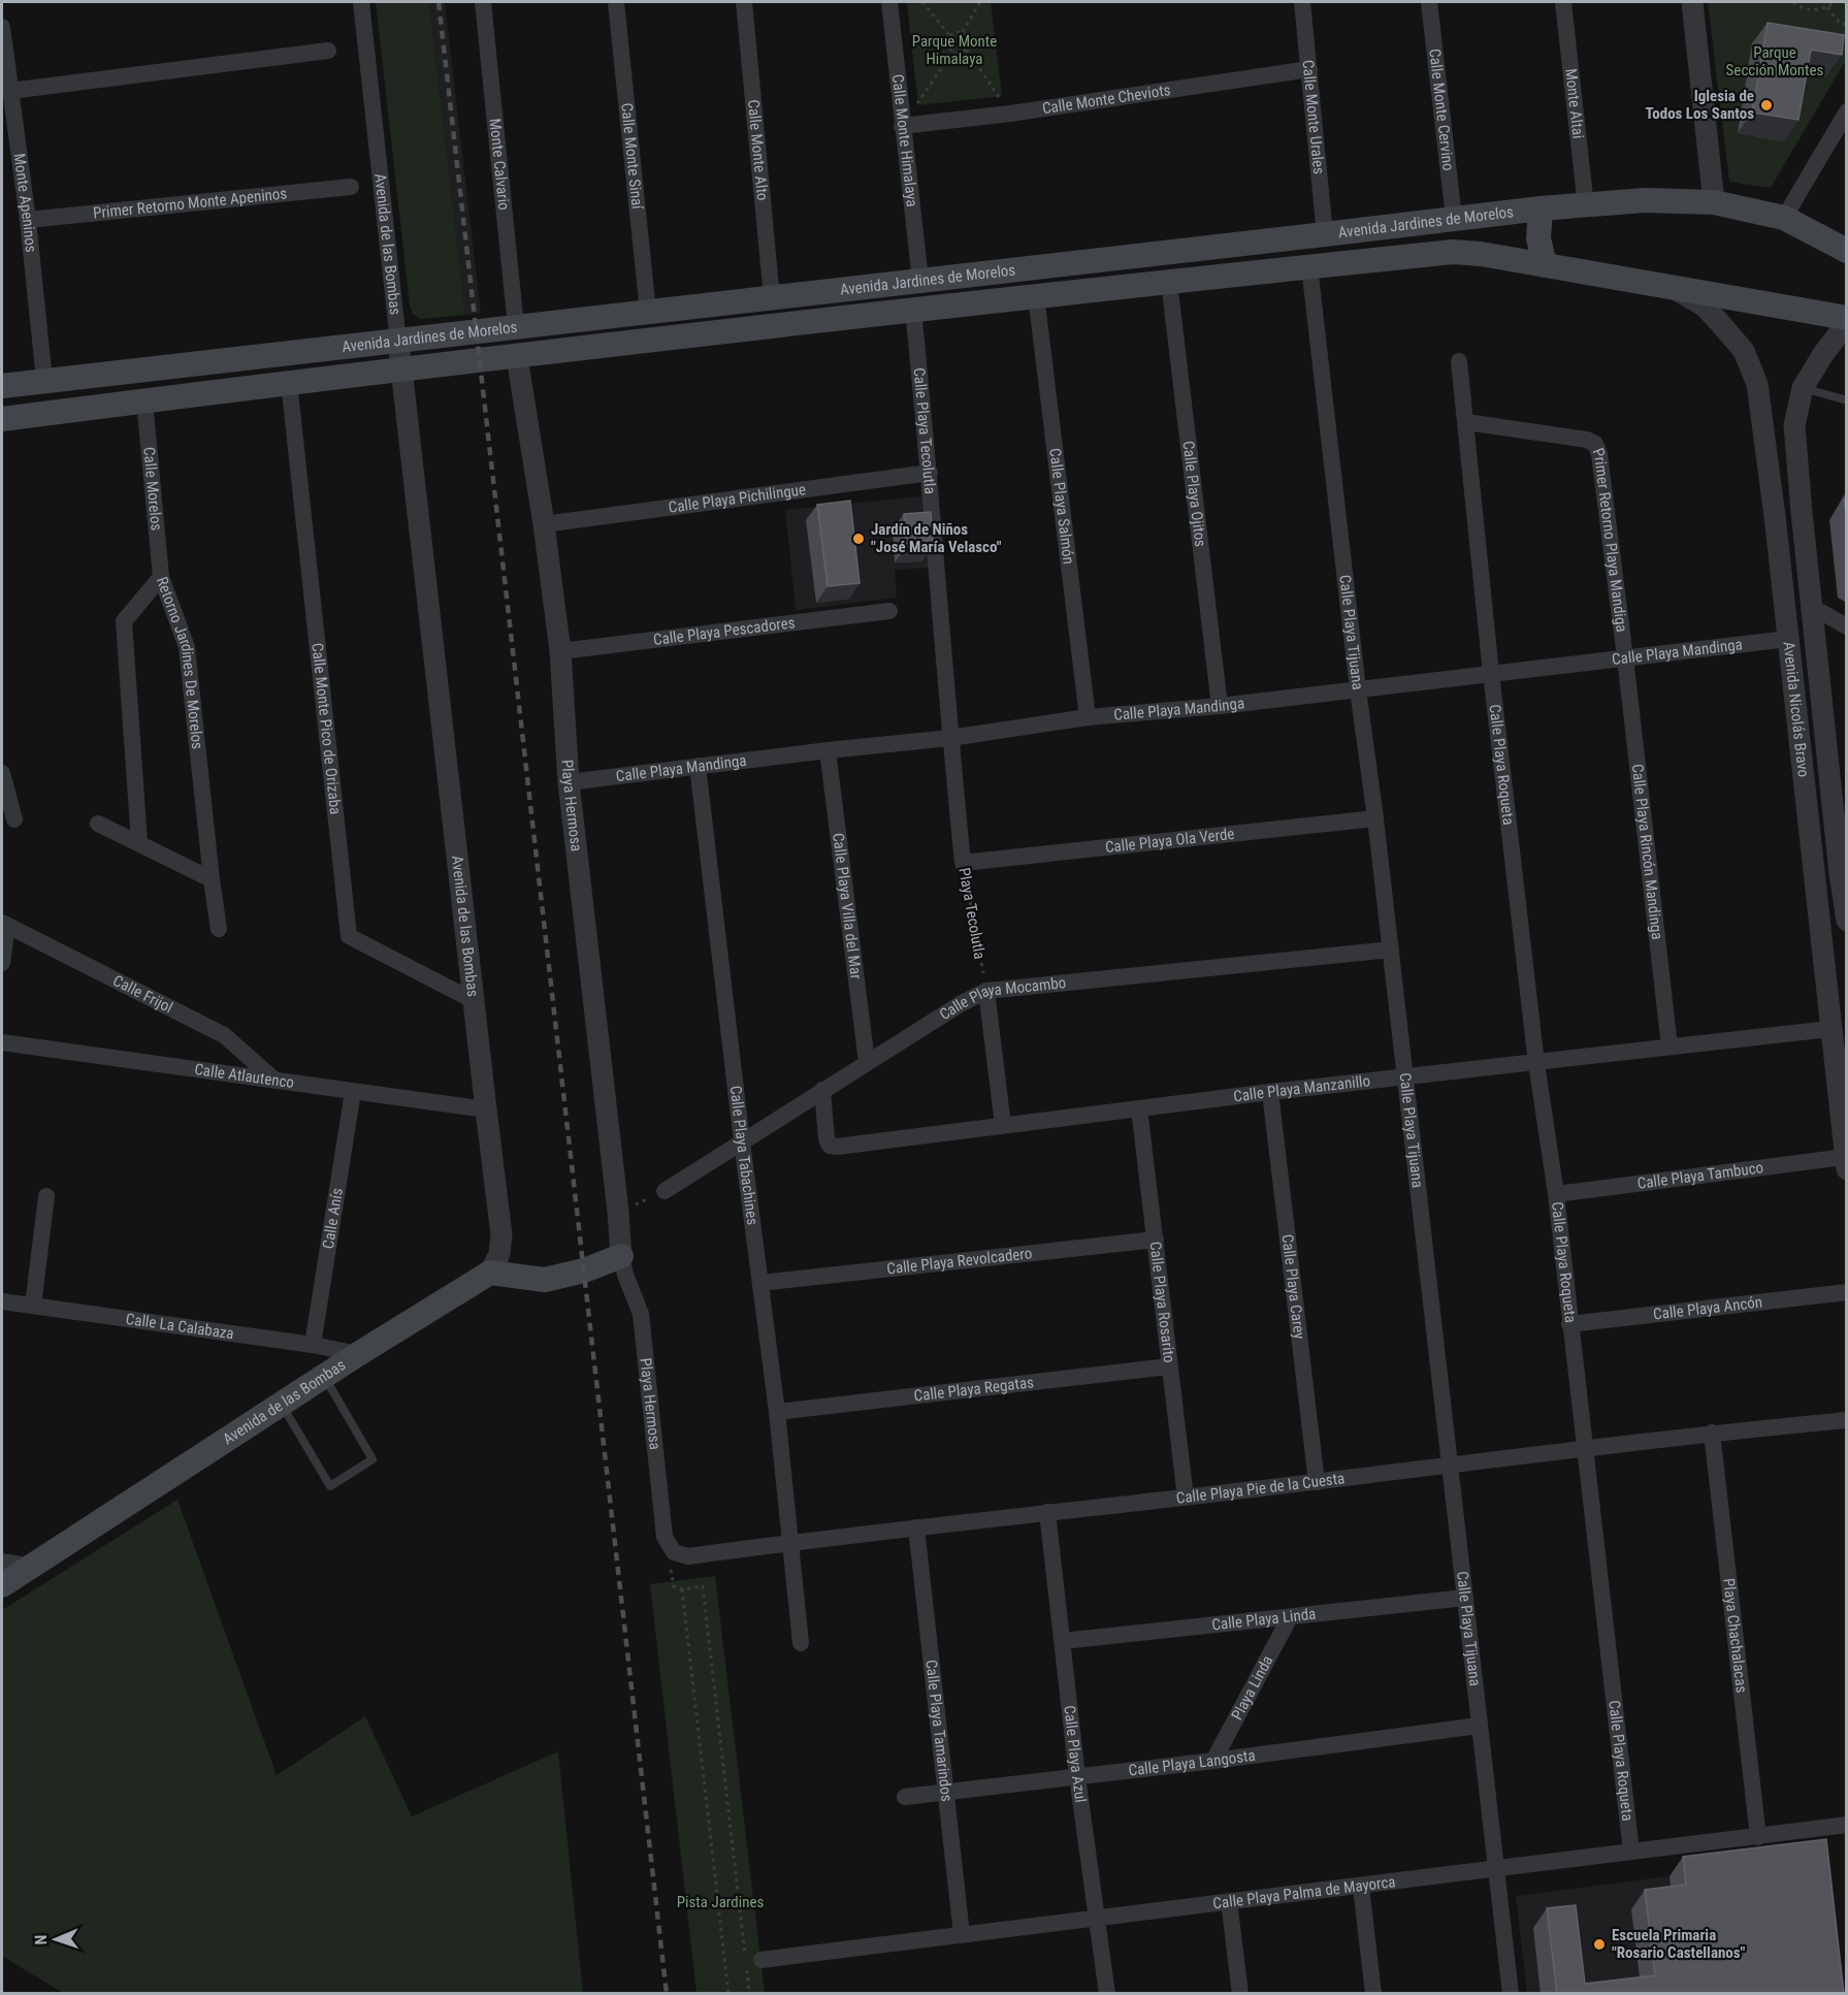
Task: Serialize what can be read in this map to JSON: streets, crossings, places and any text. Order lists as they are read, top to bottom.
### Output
{
  "streets": {
    "main road": ["Avenida Jardines de Morelos", "Avenida de las Bombas"],
    "street": [
      "Calle Monte Cheviots",
      "Monte Altai",
      "Calle Monte Cervino",
      "Calle Monte Urales",
      "Calle Monte Himalaya",
      "Calle Monte Alto",
      "Calle Monte Sinaí",
      "Monte Calvario",
      "Monte Apeninos",
      "Primer Retorno Monte Apeninos",
      "Calle Playa Tecolutla",
      "Calle Morelos",
      "Calle Playa Ojitos",
      "Calle Playa Pichilingue",
      "Calle Playa Salmón",
      "Primer Retorno Playa Mandiga",
      "Calle Playa Pescadores",
      "Calle Playa Tijuana",
      "Calle Playa Mandinga",
      "Retorno Jardines De Morelos",
      "Avenida Nicolás Bravo",
      "Calle Monte Pico de Orizaba",
      "Calle Playa Roqueta",
      "Playa Hermosa",
      "Calle Playa Ola Verde",
      "Calle Playa Rincón Mandinga",
      "Calle Playa Villa del Mar",
      "Playa Tecolutla",
      "Calle Frijol",
      "Calle Playa Mocambo",
      "Calle Atlautenco",
      "Calle Playa Manzanillo",
      "Calle Playa Tabachines",
      "Calle Playa Tambuco",
      "Calle Anís",
      "Calle Playa Revolcadero",
      "Calle Playa Carey",
      "Calle Playa Rosarito",
      "Calle Playa Ancón",
      "Calle La Calabaza",
      "Calle Playa Regatas",
      "Calle Playa Pie de la Cuesta",
      "Calle Playa Linda",
      "Playa Chachalacas",
      "Playa Linda",
      "Calle Playa Tamarindos",
      "Calle Playa Azul",
      "Calle Playa Langosta",
      "Calle Playa Palma de Mayorca"
    ]
  },
  "crossings": [
    ["Calle Monte Cheviots", "Calle Monte Urales"],
    ["Calle Monte Cheviots", "Calle Monte Himalaya"],
    ["Monte Altai", "Avenida Jardines de Morelos"],
    ["Calle Monte Cervino", "Avenida Jardines de Morelos"],
    ["Calle Monte Urales", "Avenida Jardines de Morelos"],
    ["Calle Monte Himalaya", "Avenida Jardines de Morelos"],
    ["Calle Monte Alto", "Avenida Jardines de Morelos"],
    ["Calle Monte Sinaí", "Avenida Jardines de Morelos"],
    ["Monte Calvario", "Avenida Jardines de Morelos"],
    ["Monte Apeninos", "Primer Retorno Monte Apeninos"],
    ["Monte Apeninos", "Avenida Jardines de Morelos"],
    ["Avenida Jardines de Morelos", "Avenida de las Bombas"],
    ["Avenida Jardines de Morelos", "Calle Playa Tecolutla"],
    ["Avenida Jardines de Morelos", "Calle Morelos"],
    ["Avenida Jardines de Morelos", "Calle Playa Ojitos"],
    ["Avenida Jardines de Morelos", "Calle Playa Salmón"],
    ["Avenida Jardines de Morelos", "Calle Playa Tijuana"],
    ["Avenida Jardines de Morelos", "Avenida Nicolás Bravo"],
    ["Avenida Jardines de Morelos", "Calle Monte Pico de Orizaba"],
    ["Avenida Jardines de Morelos", "Playa Hermosa"],
    ["Avenida de las Bombas", "Calle Monte Pico de Orizaba"],
    ["Avenida de las Bombas", "Calle Atlautenco"],
    ["Avenida de las Bombas", "Calle La Calabaza"],
    ["Calle Playa Tecolutla", "Calle Playa Pichilingue"],
    ["Calle Playa Tecolutla", "Calle Playa Mandinga"],
    ["Calle Playa Tecolutla", "Playa Tecolutla"],
    ["Calle Morelos", "Retorno Jardines De Morelos"],
    ["Calle Playa Ojitos", "Calle Playa Mandinga"],
    ["Calle Playa Pichilingue", "Playa Hermosa"],
    ["Calle Playa Salmón", "Calle Playa Mandinga"],
    ["Primer Retorno Playa Mandiga", "Calle Playa Mandinga"],
    ["Primer Retorno Playa Mandiga", "Calle Playa Rincón Mandinga"],
    ["Calle Playa Pescadores", "Playa Hermosa"],
    ["Calle Playa Tijuana", "Calle Playa Mandinga"],
    ["Calle Playa Tijuana", "Calle Playa Ola Verde"],
    ["Calle Playa Tijuana", "Calle Playa Mocambo"],
    ["Calle Playa Tijuana", "Calle Playa Manzanillo"],
    ["Calle Playa Tijuana", "Calle Playa Pie de la Cuesta"],
    ["Calle Playa Tijuana", "Calle Playa Linda"],
    ["Calle Playa Tijuana", "Calle Playa Langosta"],
    ["Calle Playa Tijuana", "Calle Playa Palma de Mayorca"],
    ["Calle Playa Mandinga", "Avenida Nicolás Bravo"],
    ["Calle Playa Mandinga", "Calle Playa Roqueta"],
    ["Calle Playa Mandinga", "Playa Hermosa"],
    ["Calle Playa Mandinga", "Calle Playa Rincón Mandinga"],
    ["Calle Playa Mandinga", "Calle Playa Villa del Mar"],
    ["Calle Playa Mandinga", "Playa Tecolutla"],
    ["Calle Playa Mandinga", "Calle Playa Tabachines"],
    ["Avenida Nicolás Bravo", "Calle Playa Manzanillo"],
    ["Avenida Nicolás Bravo", "Calle Playa Tambuco"],
    ["Calle Playa Roqueta", "Calle Playa Manzanillo"],
    ["Calle Playa Roqueta", "Calle Playa Tambuco"],
    ["Calle Playa Roqueta", "Calle Playa Ancón"],
    ["Calle Playa Roqueta", "Calle Playa Pie de la Cuesta"],
    ["Calle Playa Roqueta", "Calle Playa Palma de Mayorca"],
    ["Playa Hermosa", "Calle Playa Pie de la Cuesta"],
    ["Calle Playa Ola Verde", "Playa Tecolutla"],
    ["Calle Playa Rincón Mandinga", "Calle Playa Manzanillo"],
    ["Calle Playa Villa del Mar", "Calle Playa Mocambo"],
    ["Playa Tecolutla", "Calle Playa Mocambo"],
    ["Calle Frijol", "Calle Atlautenco"],
    ["Calle Playa Mocambo", "Calle Playa Manzanillo"],
    ["Calle Playa Mocambo", "Calle Playa Tabachines"],
    ["Calle Atlautenco", "Calle Anís"],
    ["Calle Playa Manzanillo", "Calle Playa Carey"],
    ["Calle Playa Manzanillo", "Calle Playa Rosarito"],
    ["Calle Playa Tabachines", "Calle Playa Revolcadero"],
    ["Calle Playa Tabachines", "Calle Playa Regatas"],
    ["Calle Playa Tabachines", "Calle Playa Pie de la Cuesta"],
    ["Calle Anís", "Calle La Calabaza"],
    ["Calle Playa Revolcadero", "Calle Playa Rosarito"],
    ["Calle Playa Carey", "Calle Playa Pie de la Cuesta"],
    ["Calle Playa Rosarito", "Calle Playa Regatas"],
    ["Calle Playa Rosarito", "Calle Playa Pie de la Cuesta"],
    ["Calle Playa Pie de la Cuesta", "Playa Chachalacas"],
    ["Calle Playa Pie de la Cuesta", "Calle Playa Tamarindos"],
    ["Calle Playa Pie de la Cuesta", "Calle Playa Azul"],
    ["Calle Playa Linda", "Playa Linda"],
    ["Calle Playa Linda", "Calle Playa Azul"],
    ["Playa Chachalacas", "Calle Playa Palma de Mayorca"],
    ["Playa Linda", "Calle Playa Langosta"],
    ["Calle Playa Tamarindos", "Calle Playa Langosta"],
    ["Calle Playa Tamarindos", "Calle Playa Palma de Mayorca"],
    ["Calle Playa Azul", "Calle Playa Langosta"],
    ["Calle Playa Azul", "Calle Playa Palma de Mayorca"]
  ],
  "parks": ["Parque Monte Himalaya", "Parque Sección Montes", "Pista Jardines"],
  "places": ["Iglesia de Todos Los Santos", "Jardín de Niños \"José María Velasco\"", "Escuela Primaria \"Rosario Castellanos\""],
  "north": "left"
}
